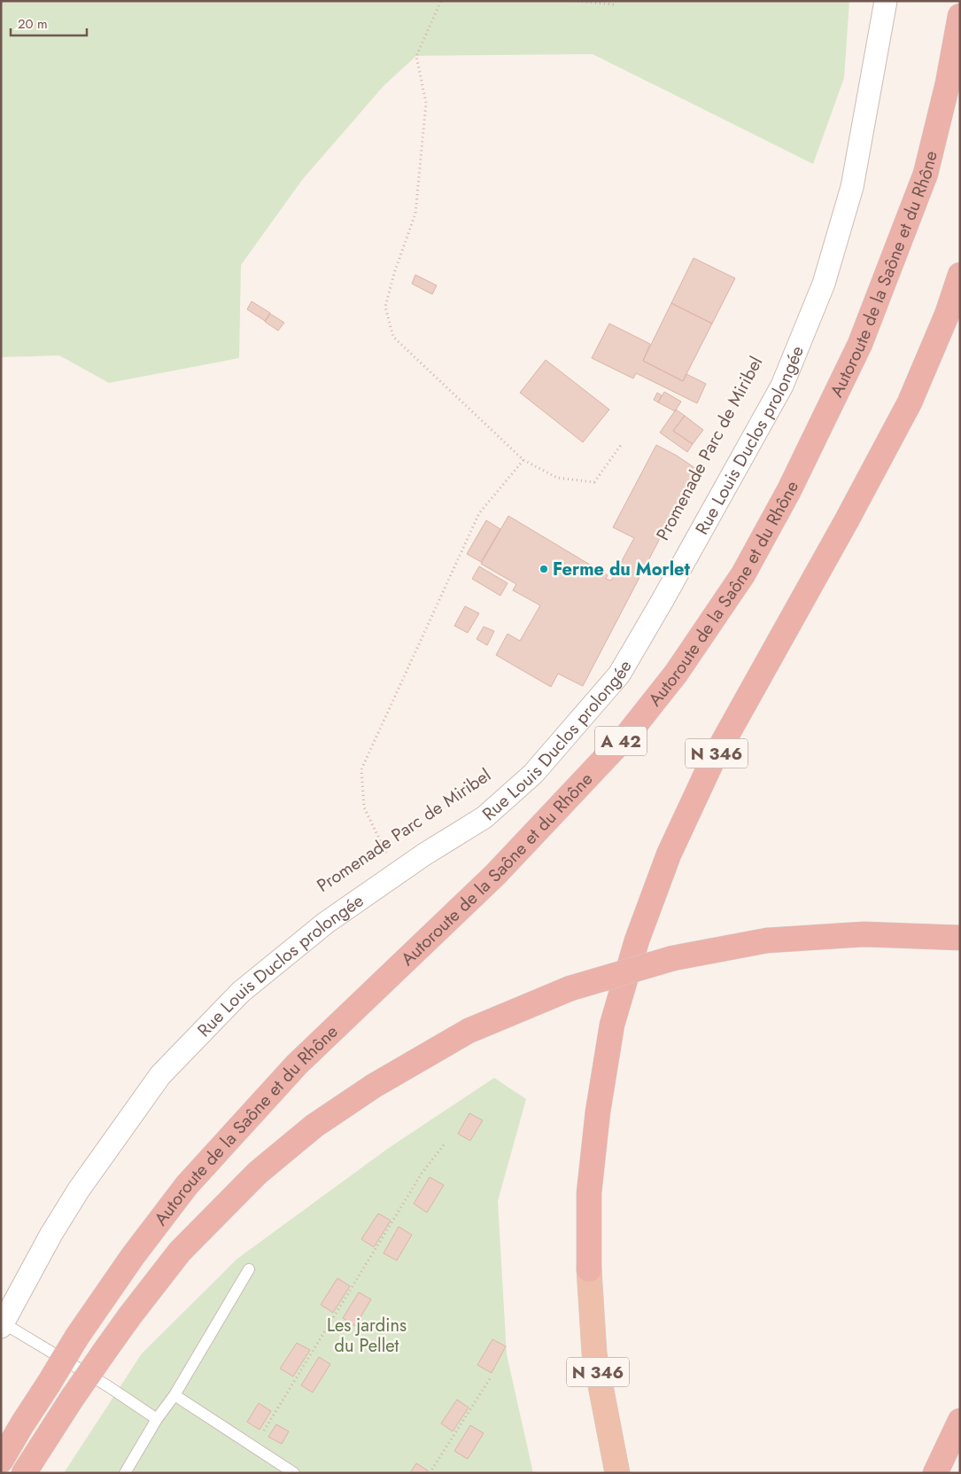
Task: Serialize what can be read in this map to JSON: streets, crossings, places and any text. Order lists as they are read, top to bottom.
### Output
{
  "streets": {
    "highway": ["Autoroute de la Saône et du Rhône", "A 42", "N 346"],
    "street": ["Rue Louis Duclos prolongée"]
  },
  "parks": ["Les jardins du Pellet"],
  "places": ["Ferme du Morlet"],
  "scale_bar": "20 m"
}
